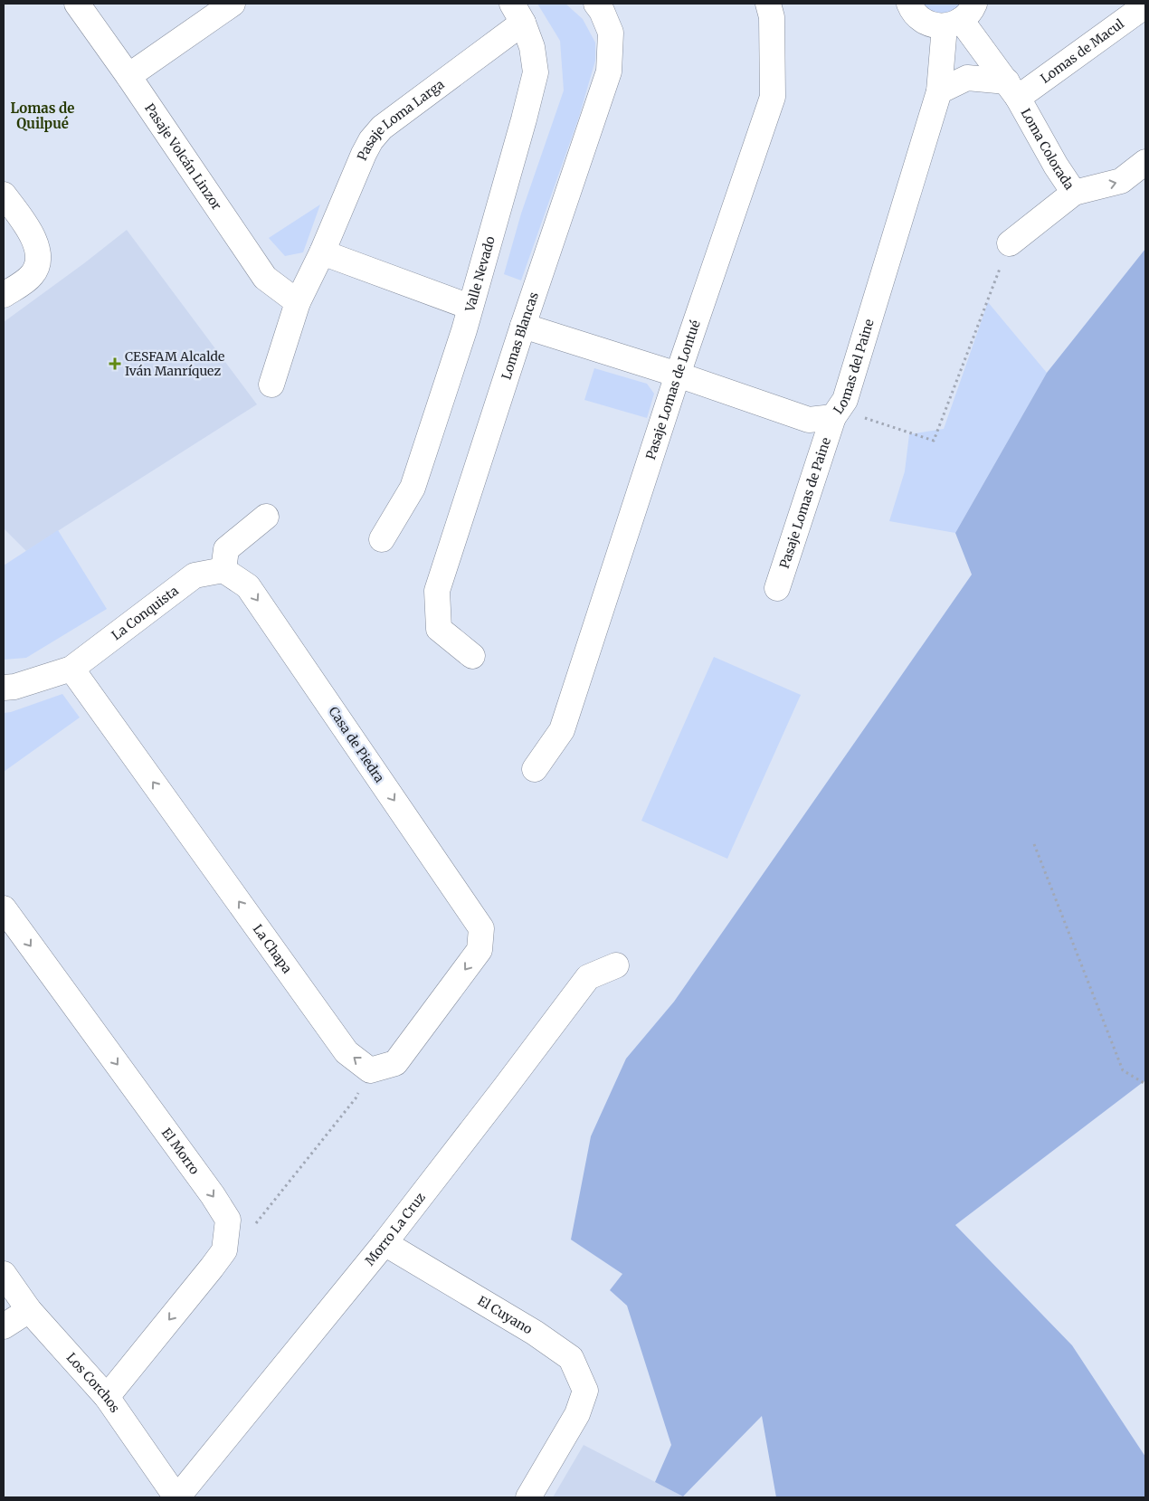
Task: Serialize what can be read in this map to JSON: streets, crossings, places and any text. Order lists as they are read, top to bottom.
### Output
{
  "streets": {
    "street": [
      "Lomas de Macul",
      "Pasaje Loma Larga",
      "Loma Colorada",
      "Pasaje Volcán Linzor",
      "Valle Nevado",
      "Lomas Blancas",
      "Lomas del Paine",
      "Pasaje Lomas de Lontué",
      "Pasaje Lomas de Paine",
      "La Conquista",
      "Casa de Piedra",
      "La Chapa",
      "El Morro",
      "Morro La Cruz",
      "El Cuyano",
      "Los Corchos"
    ]
  },
  "crossings": [
    ["Lomas de Macul", "Loma Colorada"],
    ["Pasaje Loma Larga", "Pasaje Volcán Linzor"],
    ["Pasaje Loma Larga", "Valle Nevado"],
    ["Loma Colorada", "Lomas del Paine"],
    ["Lomas Blancas", "Lomas del Paine"],
    ["Lomas del Paine", "Pasaje Lomas de Lontué"],
    ["Lomas del Paine", "Pasaje Lomas de Paine"],
    ["La Conquista", "Casa de Piedra"],
    ["La Conquista", "La Chapa"],
    ["Casa de Piedra", "La Chapa"],
    ["El Morro", "Los Corchos"],
    ["Morro La Cruz", "El Cuyano"],
    ["Morro La Cruz", "Los Corchos"]
  ],
  "one_way": ["Casa de Piedra", "La Chapa", "El Morro"],
  "districts": ["Lomas de Quilpué"],
  "places": {
    "health": ["CESFAM Alcalde Iván Manríquez"]
  }
}
